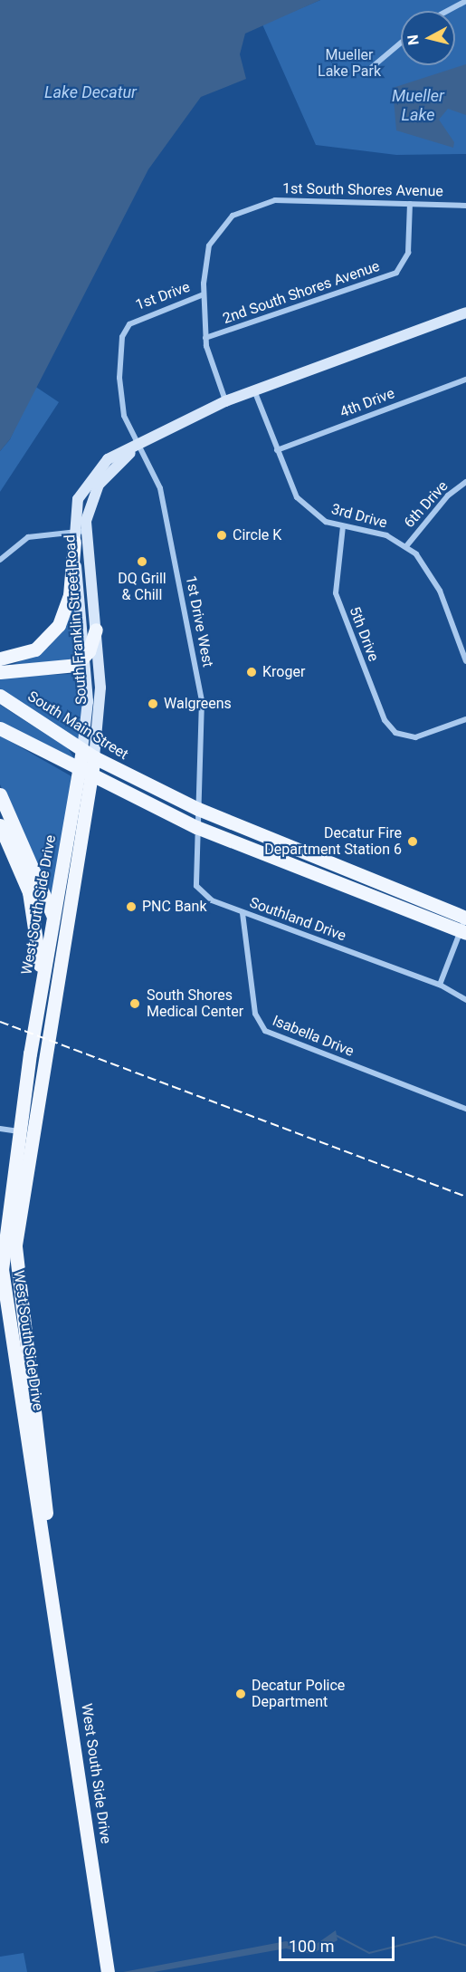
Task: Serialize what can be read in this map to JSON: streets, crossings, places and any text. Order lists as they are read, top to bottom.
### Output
{
  "streets": {
    "main road": ["South Main Street", "West South Side Drive"],
    "street": [
      "1st South Shores Avenue",
      "2nd South Shores Avenue",
      "1st Drive",
      "4th Drive",
      "6th Drive",
      "3rd Drive",
      "South Franklin Street Road",
      "1st Drive West",
      "5th Drive",
      "Southland Drive",
      "Isabella Drive"
    ]
  },
  "crossings": [
    ["1st South Shores Avenue", "2nd South Shores Avenue"],
    ["1st South Shores Avenue", "1st Drive"],
    ["1st South Shores Avenue", "South Franklin Street Road"],
    ["1st Drive", "South Franklin Street Road"],
    ["1st Drive", "1st Drive West"],
    ["4th Drive", "3rd Drive"],
    ["6th Drive", "3rd Drive"],
    ["3rd Drive", "South Franklin Street Road"],
    ["3rd Drive", "5th Drive"],
    ["South Franklin Street Road", "1st Drive West"],
    ["South Franklin Street Road", "South Main Street"],
    ["South Franklin Street Road", "West South Side Drive"],
    ["1st Drive West", "South Main Street"],
    ["1st Drive West", "Southland Drive"],
    ["South Main Street", "West South Side Drive"],
    ["South Main Street", "Southland Drive"],
    ["Southland Drive", "Isabella Drive"]
  ],
  "water": ["Lake Decatur", "Mueller Lake"],
  "parks": ["Mueller Lake Park"],
  "places": [
    "Circle K",
    "DQ Grill & Chill",
    "Kroger",
    "Walgreens",
    "Decatur Fire Department Station 6",
    "PNC Bank",
    "South Shores Medical Center",
    "Decatur Police Department"
  ],
  "scale_bar": "100 m",
  "north": "left"
}
